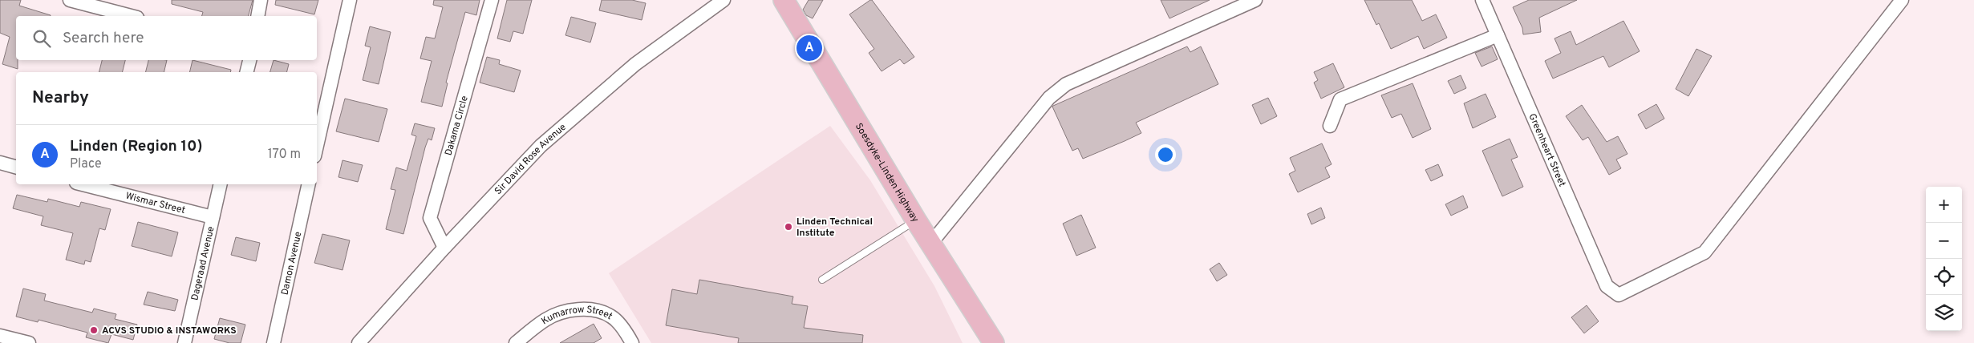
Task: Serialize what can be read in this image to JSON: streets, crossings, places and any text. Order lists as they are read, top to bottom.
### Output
{
  "streets": {
    "main road": ["Soesdyke-Linden Highway"],
    "street": [
      "Dakama Circle",
      "Greenheart Street",
      "Sir David Rose Avenue",
      "Wismar Street",
      "Dageraad Avenue",
      "Damon Avenue",
      "Kumarrow Street"
    ]
  },
  "crossings": [
    ["Dakama Circle", "Sir David Rose Avenue"],
    ["Wismar Street", "Dageraad Avenue"]
  ],
  "places": ["Linden Technical Institute", "ACVS STUDIO & INSTAWORKS"],
  "page": {
    "search": "Search here",
    "pins": "A",
    "heading": "Nearby",
    "list": [
      {
        "mark": "A",
        "name": "Linden (Region 10)",
        "note": "Place",
        "value": "170 m"
      }
    ],
    "map_buttons": ["+", "−"]
  }
}
